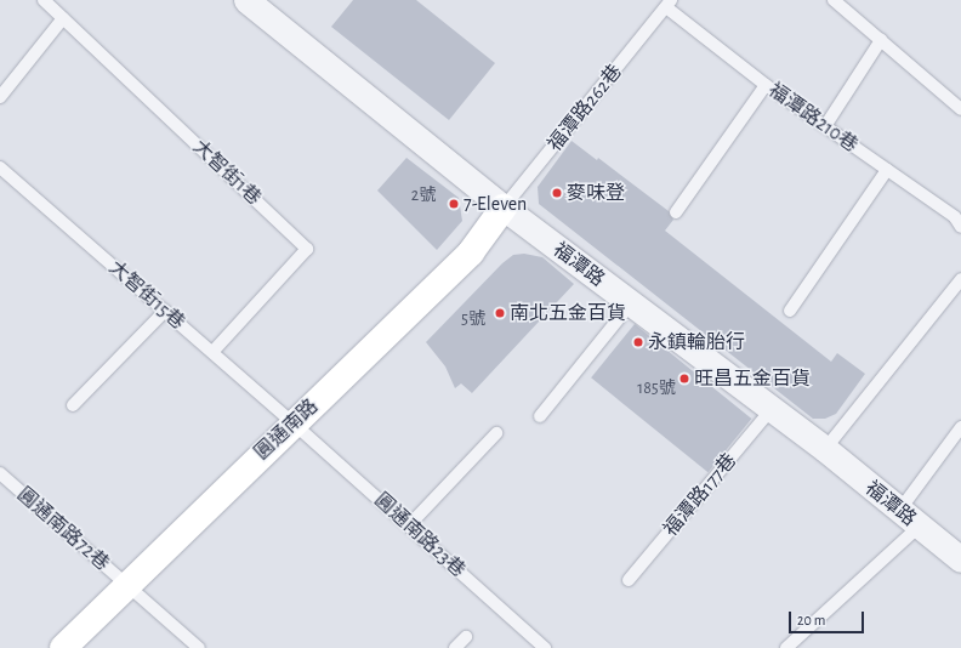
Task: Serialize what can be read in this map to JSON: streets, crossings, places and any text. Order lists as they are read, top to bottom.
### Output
{
  "streets": {
    "street": ["福潭路", "圓通南路"],
    "lane": [
      "福潭路262巷",
      "福潭路210巷",
      "大智街1巷",
      "大智街15巷",
      "福潭路177巷",
      "圓通南路72巷",
      "圓通南路23巷"
    ]
  },
  "crossings": [
    ["福潭路262巷", "福潭路210巷"],
    ["福潭路262巷", "福潭路"],
    ["福潭路262巷", "圓通南路"],
    ["大智街1巷", "大智街15巷"],
    ["福潭路", "圓通南路"],
    ["福潭路", "福潭路177巷"],
    ["大智街15巷", "圓通南路"],
    ["大智街15巷", "圓通南路23巷"],
    ["圓通南路", "圓通南路72巷"],
    ["圓通南路", "圓通南路23巷"]
  ],
  "places": [
    "麥味登",
    "7-Eleven",
    "南北五金百貨",
    "永鎮輪胎行",
    "旺昌五金百貨"
  ],
  "house_numbers": ["2號", "5號", "185號"],
  "scale_bar": "20 m"
}
